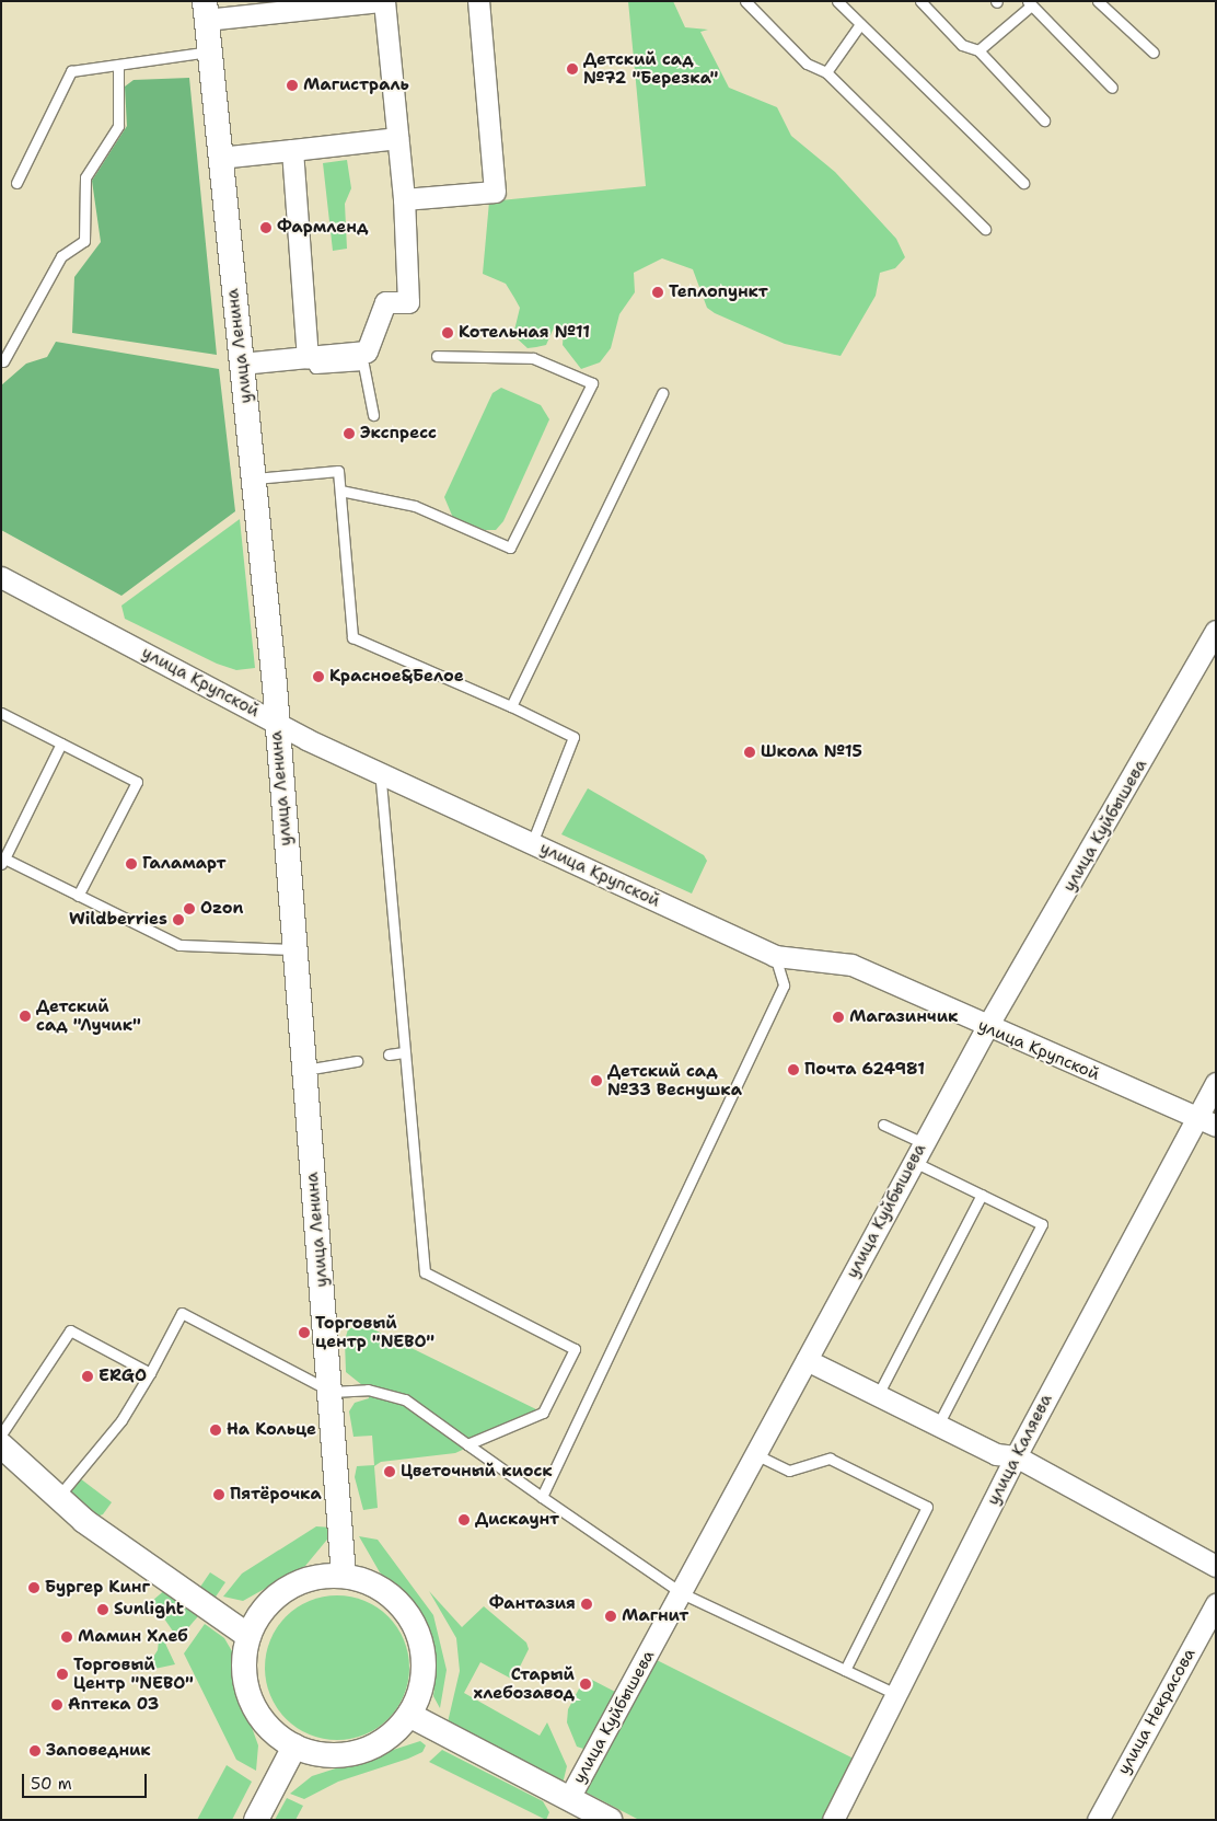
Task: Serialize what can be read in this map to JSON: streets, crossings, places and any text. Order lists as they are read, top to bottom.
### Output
{
  "streets": {
    "street": [
      "улица Ленина",
      "улица Крупской",
      "улица Куйбышева",
      "улица Каляева",
      "улица Некрасова"
    ]
  },
  "crossings": [
    ["улица Ленина", "улица Крупской"],
    ["улица Крупской", "улица Куйбышева"],
    ["улица Крупской", "улица Каляева"]
  ],
  "places": [
    "Детский сад №72 \"Березка\"",
    "Магистраль",
    "Фармленд",
    "Теплопункт",
    "Котельная №11",
    "Экспресс",
    "Красное&Белое",
    "Школа №15",
    "Галамарт",
    "Ozon",
    "Wildberries",
    "Детский сад \"Лучик\"",
    "Магазинчик",
    "Почта 624981",
    "Детский сад №33 Веснушка",
    "Торговый центр \"NEBO\"",
    "ERGO",
    "На Кольце",
    "Цветочный киоск",
    "Пятёрочка",
    "Дискаунт",
    "Бургер Кинг",
    "Фантазия",
    "Sunlight",
    "Магнит",
    "Мамин Хлеб",
    "Торговый Центр \"NEBO\"",
    "Старый хлебозавод",
    "Аптека 03",
    "Заповедник"
  ],
  "scale_bar": "50 m"
}
